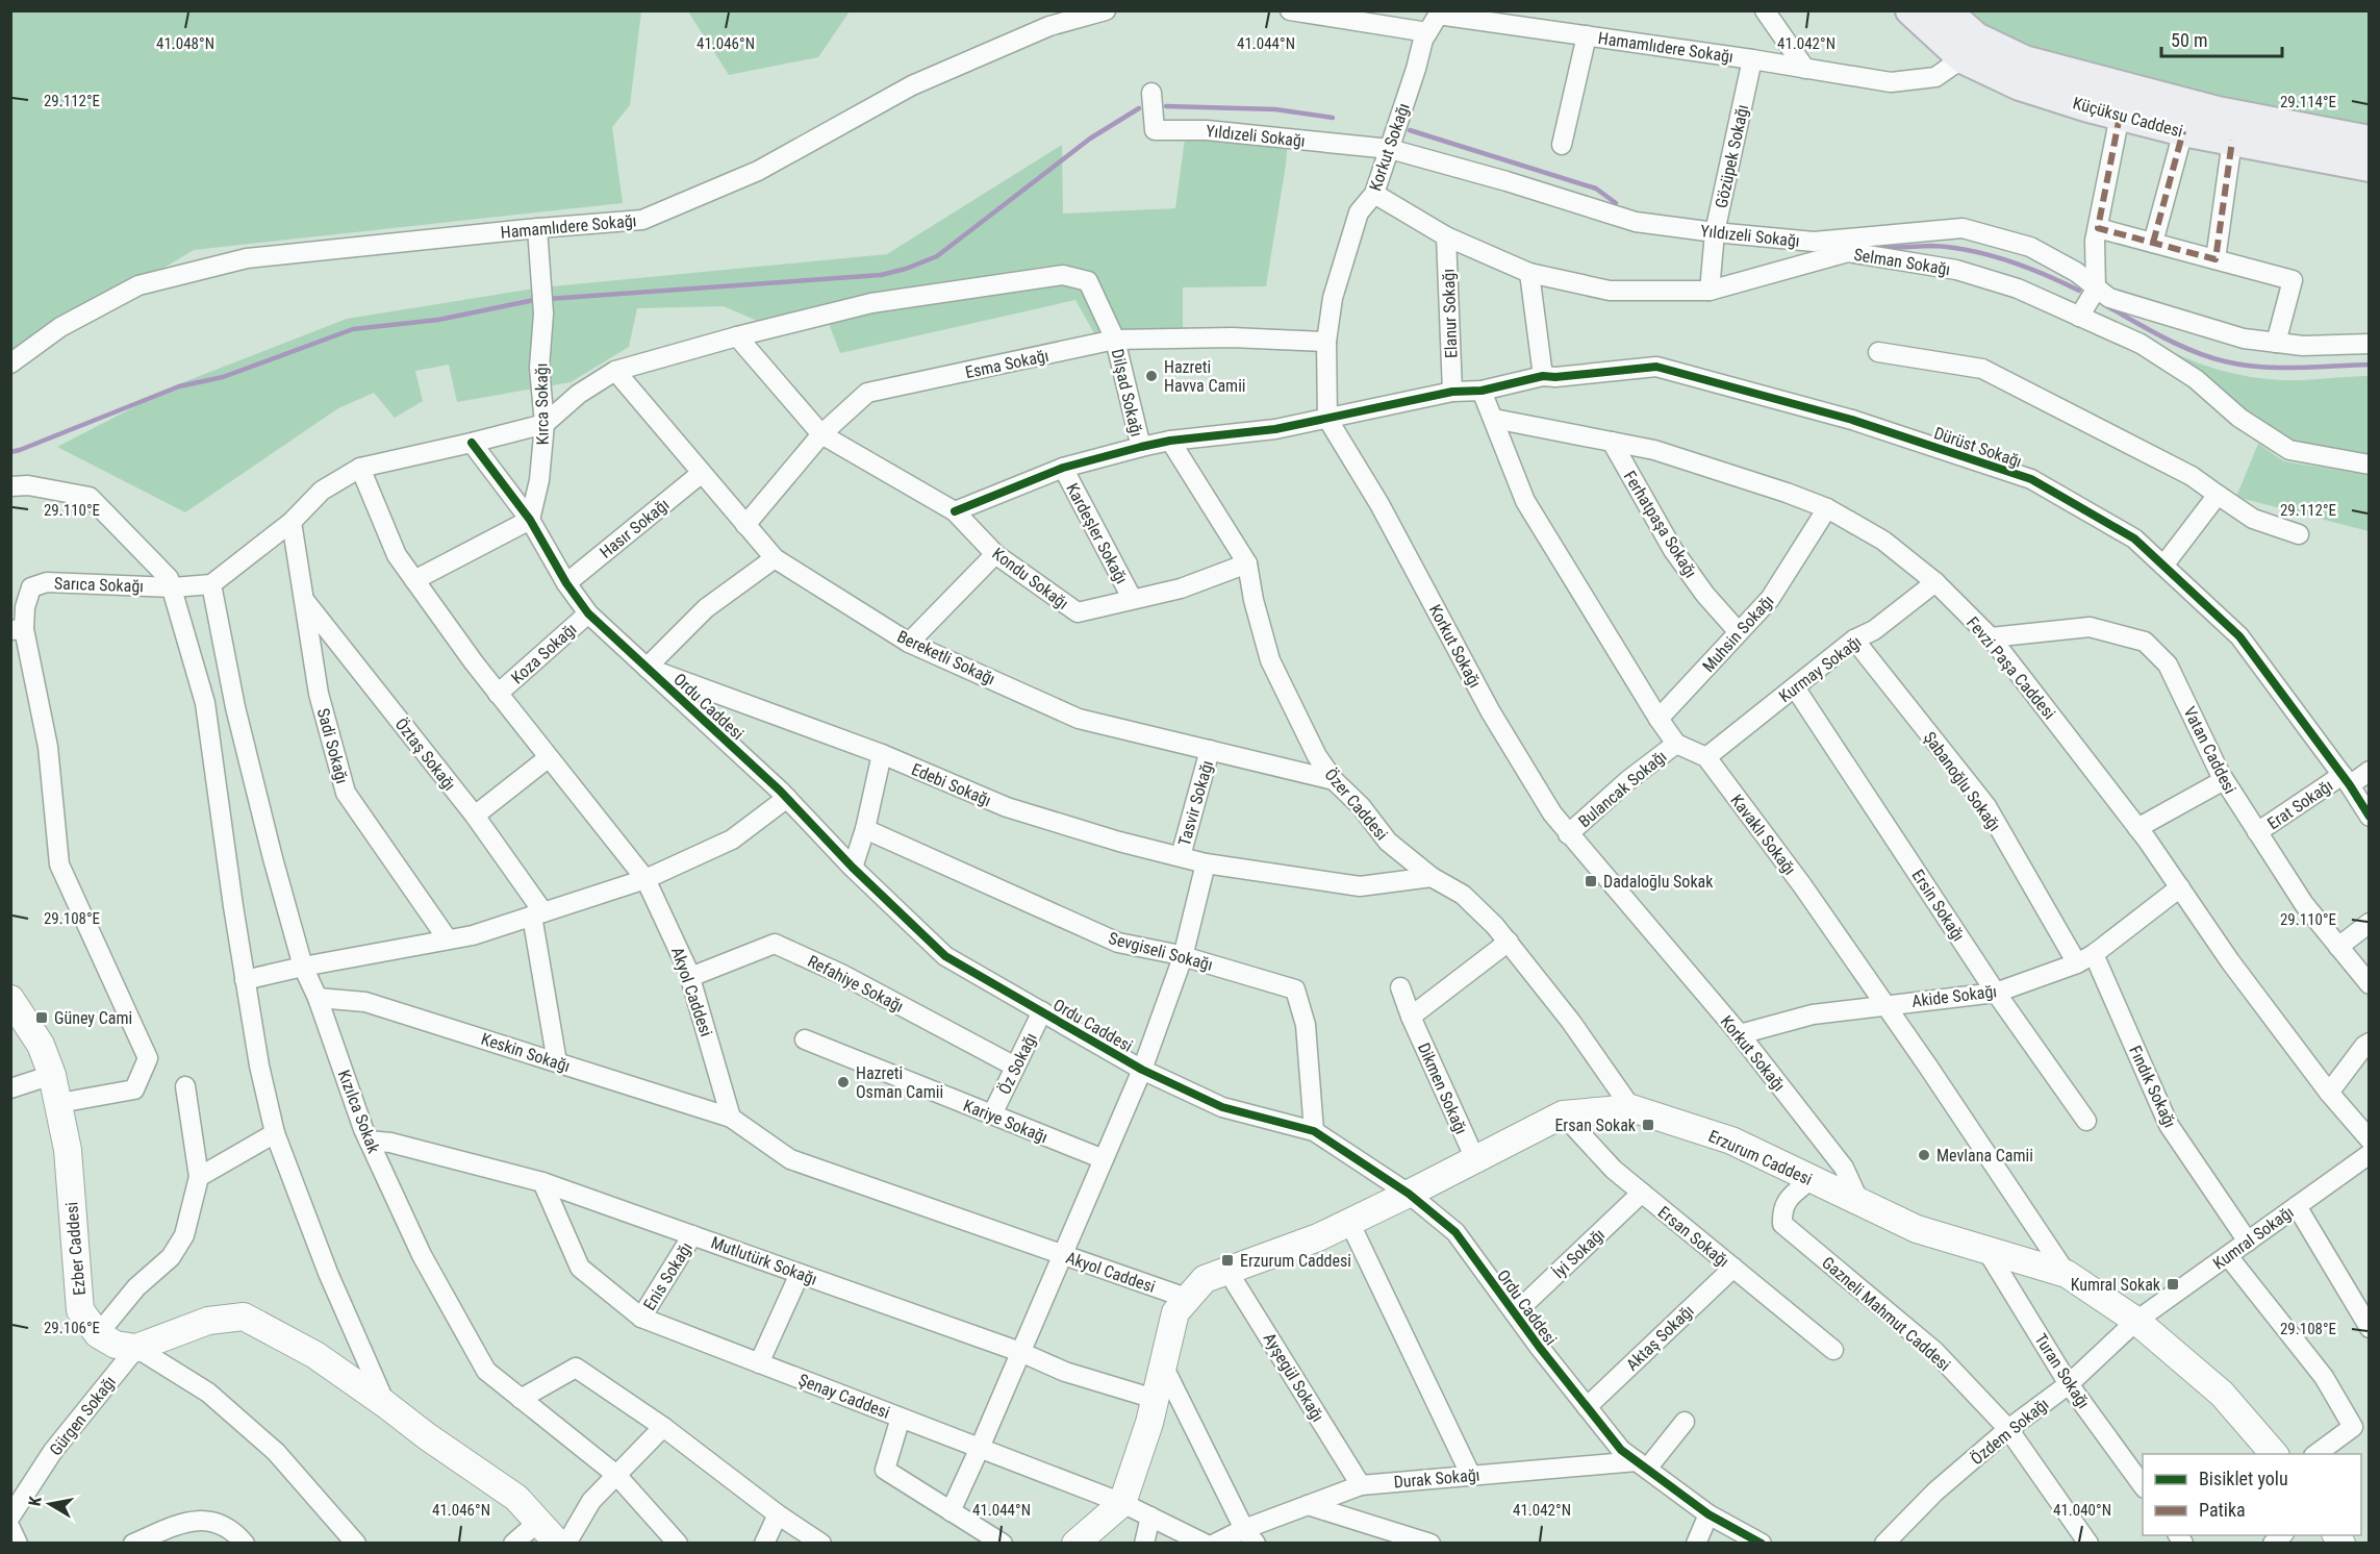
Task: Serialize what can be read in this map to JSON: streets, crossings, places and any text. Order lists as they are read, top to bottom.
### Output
{
  "streets": {
    "main road": ["Küçüksu Caddesi"],
    "street": [
      "Hamamlıdere Sokağı",
      "Yıldızeli Sokağı",
      "Korkut Sokağı",
      "Gözüpek Sokağı",
      "Selman Sokağı",
      "Elanur Sokağı",
      "Esma Sokağı",
      "Dilşad Sokağı",
      "Kırca Sokağı",
      "Dürüst Sokağı",
      "Ferhatpaşa Sokağı",
      "Hasır Sokağı",
      "Kardeşler Sokağı",
      "Kondu Sokağı",
      "Sarıca Sokağı",
      "Muhsin Sokağı",
      "Koza Sokağı",
      "Bereketli Sokağı",
      "Fevzi Paşa Caddesi",
      "Kurmay Sokağı",
      "Ordu Caddesi",
      "Sadi Sokağı",
      "Vatan Caddesi",
      "Öztaş Sokağı",
      "Şabanoğlu Sokağı",
      "Edebi Sokağı",
      "Bulancak Sokağı",
      "Tasvir Sokağı",
      "Özer Caddesi",
      "Erat Sokağı",
      "Kavaklı Sokağı",
      "Ersin Sokağı",
      "Sevgiseli Sokağı",
      "Refahiye Sokağı",
      "Akyol Caddesi",
      "Akide Sokağı",
      "Keskin Sokağı",
      "Öz Sokağı",
      "Fındık Sokağı",
      "Dikmen Sokağı",
      "Kızılca Sokak",
      "Kariye Sokağı",
      "Erzurum Caddesi",
      "Ersan Sokağı",
      "Kumral Sokağı",
      "Ezber Caddesi",
      "İyi Sokağı",
      "Mutlutürk Sokağı",
      "Enis Sokağı",
      "Gazneli Mahmut Caddesi",
      "Aktaş Sokağı",
      "Turan Sokağı",
      "Ayşegül Sokağı",
      "Şenay Caddesi",
      "Gürgen Sokağı",
      "Özdem Sokağı",
      "Durak Sokağı"
    ]
  },
  "crossings": [
    ["Hamamlıdere Sokağı", "Küçüksu Caddesi"],
    ["Hamamlıdere Sokağı", "Korkut Sokağı"],
    ["Hamamlıdere Sokağı", "Gözüpek Sokağı"],
    ["Hamamlıdere Sokağı", "Kırca Sokağı"],
    ["Yıldızeli Sokağı", "Korkut Sokağı"],
    ["Yıldızeli Sokağı", "Gözüpek Sokağı"],
    ["Korkut Sokağı", "Selman Sokağı"],
    ["Korkut Sokağı", "Esma Sokağı"],
    ["Korkut Sokağı", "Dürüst Sokağı"],
    ["Korkut Sokağı", "Bulancak Sokağı"],
    ["Korkut Sokağı", "Akide Sokağı"],
    ["Korkut Sokağı", "Erzurum Caddesi"],
    ["Gözüpek Sokağı", "Selman Sokağı"],
    ["Selman Sokağı", "Elanur Sokağı"],
    ["Elanur Sokağı", "Dürüst Sokağı"],
    ["Esma Sokağı", "Dilşad Sokağı"],
    ["Esma Sokağı", "Kondu Sokağı"],
    ["Esma Sokağı", "Bereketli Sokağı"],
    ["Dilşad Sokağı", "Dürüst Sokağı"],
    ["Dilşad Sokağı", "Kondu Sokağı"],
    ["Kırca Sokağı", "Ordu Caddesi"],
    ["Dürüst Sokağı", "Kardeşler Sokağı"],
    ["Dürüst Sokağı", "Kondu Sokağı"],
    ["Dürüst Sokağı", "Özer Caddesi"],
    ["Dürüst Sokağı", "Erat Sokağı"],
    ["Ferhatpaşa Sokağı", "Muhsin Sokağı"],
    ["Ferhatpaşa Sokağı", "Fevzi Paşa Caddesi"],
    ["Hasır Sokağı", "Bereketli Sokağı"],
    ["Hasır Sokağı", "Ordu Caddesi"],
    ["Kardeşler Sokağı", "Kondu Sokağı"],
    ["Kondu Sokağı", "Özer Caddesi"],
    ["Muhsin Sokağı", "Fevzi Paşa Caddesi"],
    ["Koza Sokağı", "Ordu Caddesi"],
    ["Koza Sokağı", "Akyol Caddesi"],
    ["Bereketli Sokağı", "Tasvir Sokağı"],
    ["Bereketli Sokağı", "Özer Caddesi"],
    ["Fevzi Paşa Caddesi", "Kurmay Sokağı"],
    ["Fevzi Paşa Caddesi", "Vatan Caddesi"],
    ["Fevzi Paşa Caddesi", "Akide Sokağı"],
    ["Kurmay Sokağı", "Şabanoğlu Sokağı"],
    ["Kurmay Sokağı", "Kavaklı Sokağı"],
    ["Kurmay Sokağı", "Ersin Sokağı"],
    ["Ordu Caddesi", "Edebi Sokağı"],
    ["Ordu Caddesi", "Sevgiseli Sokağı"],
    ["Ordu Caddesi", "Öz Sokağı"],
    ["Ordu Caddesi", "Erzurum Caddesi"],
    ["Ordu Caddesi", "İyi Sokağı"],
    ["Ordu Caddesi", "Aktaş Sokağı"],
    ["Ordu Caddesi", "Durak Sokağı"],
    ["Sadi Sokağı", "Öztaş Sokağı"],
    ["Vatan Caddesi", "Erat Sokağı"],
    ["Şabanoğlu Sokağı", "Akide Sokağı"],
    ["Şabanoğlu Sokağı", "Fındık Sokağı"],
    ["Edebi Sokağı", "Tasvir Sokağı"],
    ["Edebi Sokağı", "Özer Caddesi"],
    ["Bulancak Sokağı", "Kavaklı Sokağı"],
    ["Özer Caddesi", "Erzurum Caddesi"],
    ["Kavaklı Sokağı", "Akide Sokağı"],
    ["Kavaklı Sokağı", "Erzurum Caddesi"],
    ["Ersin Sokağı", "Akide Sokağı"],
    ["Refahiye Sokağı", "Akyol Caddesi"],
    ["Refahiye Sokağı", "Öz Sokağı"],
    ["Akyol Caddesi", "Keskin Sokağı"],
    ["Akyol Caddesi", "Erzurum Caddesi"],
    ["Akide Sokağı", "Fındık Sokağı"],
    ["Keskin Sokağı", "Kızılca Sokak"],
    ["Öz Sokağı", "Kariye Sokağı"],
    ["Fındık Sokağı", "Kumral Sokağı"],
    ["Dikmen Sokağı", "Erzurum Caddesi"],
    ["Kızılca Sokak", "Mutlutürk Sokağı"],
    ["Erzurum Caddesi", "Ersan Sokağı"],
    ["Erzurum Caddesi", "Kumral Sokağı"],
    ["Erzurum Caddesi", "Mutlutürk Sokağı"],
    ["Erzurum Caddesi", "Gazneli Mahmut Caddesi"],
    ["Erzurum Caddesi", "Turan Sokağı"],
    ["Erzurum Caddesi", "Ayşegül Sokağı"],
    ["Erzurum Caddesi", "Şenay Caddesi"],
    ["Erzurum Caddesi", "Özdem Sokağı"],
    ["Ersan Sokağı", "İyi Sokağı"],
    ["Ersan Sokağı", "Aktaş Sokağı"],
    ["Kumral Sokağı", "Özdem Sokağı"],
    ["Mutlutürk Sokağı", "Enis Sokağı"],
    ["Mutlutürk Sokağı", "Şenay Caddesi"],
    ["Enis Sokağı", "Şenay Caddesi"],
    ["Gazneli Mahmut Caddesi", "Özdem Sokağı"],
    ["Turan Sokağı", "Özdem Sokağı"],
    ["Ayşegül Sokağı", "Durak Sokağı"]
  ],
  "places": {
    "other": ["Hazreti Havva Camii", "Hazreti Osman Camii", "Mevlana Camii"],
    "transit": [
      "Dadaloğlu Sokak",
      "Güney Cami",
      "Ersan Sokak",
      "Erzurum Caddesi",
      "Kumral Sokak"
    ]
  },
  "legend": ["Bisiklet yolu", "Patika"],
  "scale_bar": "50 m",
  "north": "left",
  "coordinates": [
    "41.048°N",
    "41.046°N",
    "41.044°N",
    "41.042°N",
    "29.112°E",
    "29.114°E",
    "29.110°E",
    "29.108°E",
    "29.106°E",
    "41.040°N"
  ]
}
